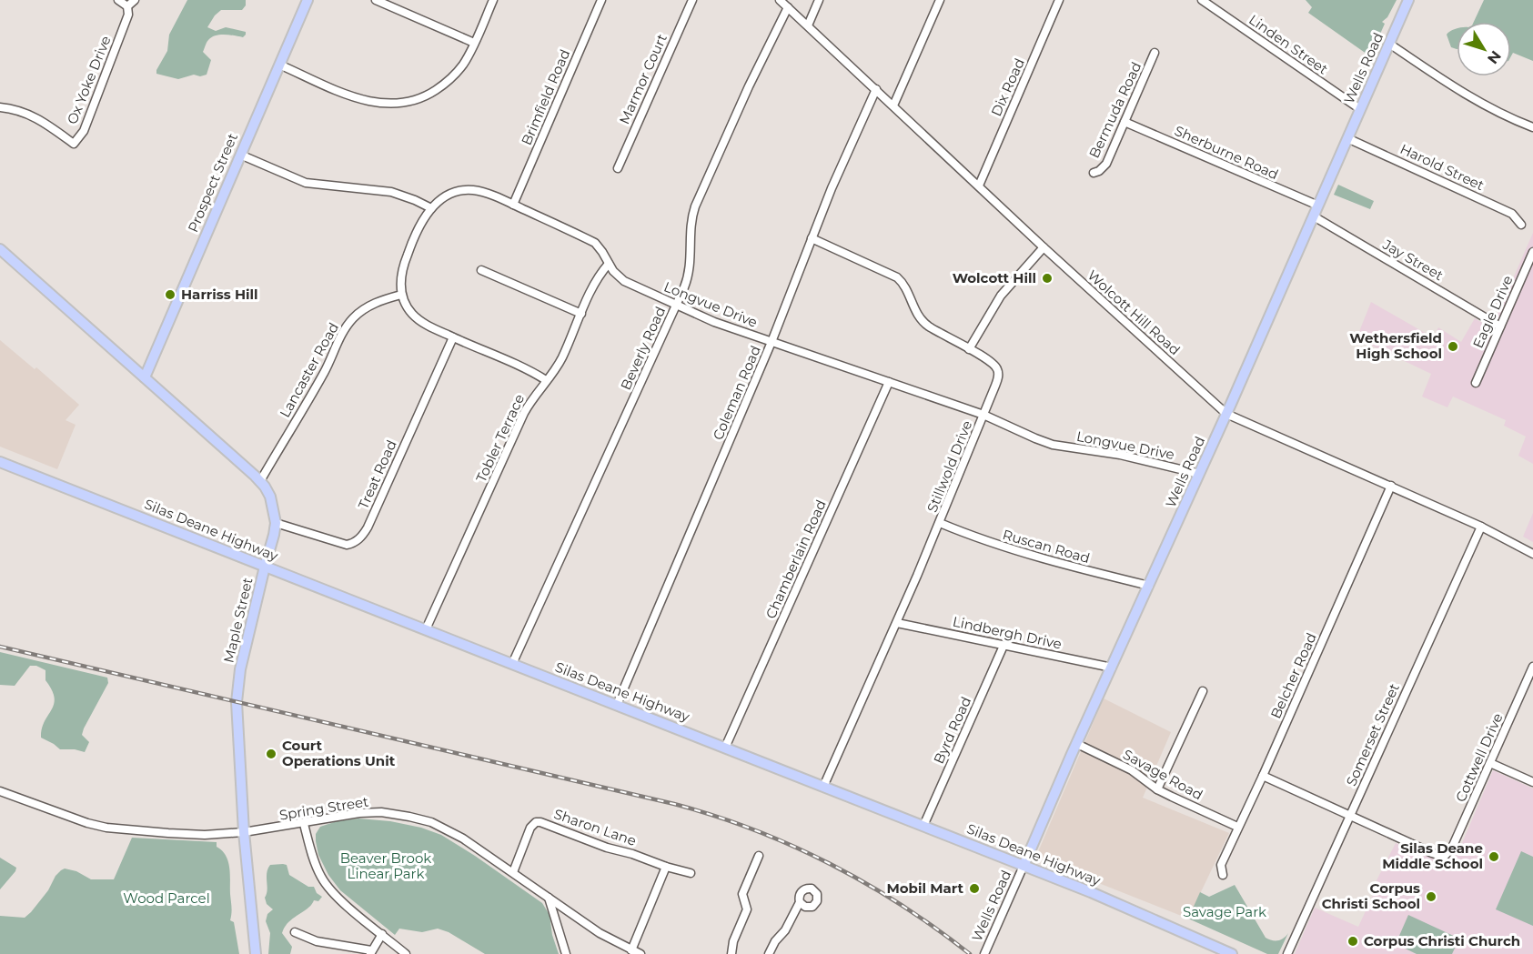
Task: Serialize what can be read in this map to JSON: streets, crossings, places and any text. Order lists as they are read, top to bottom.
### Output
{
  "streets": {
    "main road": [
      "Wells Road",
      "Prospect Street",
      "Silas Deane Highway",
      "Maple Street"
    ],
    "street": [
      "Linden Street",
      "Marmor Court",
      "Ox Yoke Drive",
      "Dix Road",
      "Brimfield Road",
      "Bermuda Road",
      "Sherburne Road",
      "Harold Street",
      "Jay Street",
      "Longvue Drive",
      "Eagle Drive",
      "Wolcott Hill Road",
      "Beverly Road",
      "Lancaster Road",
      "Coleman Road",
      "Tobler Terrace",
      "Stillwold Drive",
      "Treat Road",
      "Ruscan Road",
      "Chamberlain Road",
      "Lindbergh Drive",
      "Belcher Road",
      "Byrd Road",
      "Somerset Street",
      "Cottwell Drive",
      "Savage Road",
      "Spring Street",
      "Sharon Lane"
    ]
  },
  "crossings": [
    ["Linden Street", "Wells Road"],
    ["Wells Road", "Sherburne Road"],
    ["Wells Road", "Harold Street"],
    ["Wells Road", "Jay Street"],
    ["Wells Road", "Longvue Drive"],
    ["Wells Road", "Wolcott Hill Road"],
    ["Wells Road", "Silas Deane Highway"],
    ["Wells Road", "Ruscan Road"],
    ["Wells Road", "Lindbergh Drive"],
    ["Wells Road", "Savage Road"],
    ["Dix Road", "Wolcott Hill Road"],
    ["Brimfield Road", "Longvue Drive"],
    ["Brimfield Road", "Lancaster Road"],
    ["Brimfield Road", "Tobler Terrace"],
    ["Brimfield Road", "Treat Road"],
    ["Bermuda Road", "Sherburne Road"],
    ["Prospect Street", "Maple Street"],
    ["Jay Street", "Eagle Drive"],
    ["Longvue Drive", "Beverly Road"],
    ["Longvue Drive", "Lancaster Road"],
    ["Longvue Drive", "Coleman Road"],
    ["Longvue Drive", "Tobler Terrace"],
    ["Longvue Drive", "Stillwold Drive"],
    ["Longvue Drive", "Treat Road"],
    ["Longvue Drive", "Chamberlain Road"],
    ["Wolcott Hill Road", "Beverly Road"],
    ["Wolcott Hill Road", "Coleman Road"],
    ["Wolcott Hill Road", "Belcher Road"],
    ["Wolcott Hill Road", "Somerset Street"],
    ["Beverly Road", "Silas Deane Highway"],
    ["Lancaster Road", "Tobler Terrace"],
    ["Lancaster Road", "Treat Road"],
    ["Lancaster Road", "Maple Street"],
    ["Coleman Road", "Stillwold Drive"],
    ["Coleman Road", "Silas Deane Highway"],
    ["Tobler Terrace", "Treat Road"],
    ["Tobler Terrace", "Silas Deane Highway"],
    ["Stillwold Drive", "Silas Deane Highway"],
    ["Stillwold Drive", "Ruscan Road"],
    ["Stillwold Drive", "Lindbergh Drive"],
    ["Treat Road", "Maple Street"],
    ["Silas Deane Highway", "Chamberlain Road"],
    ["Silas Deane Highway", "Maple Street"],
    ["Silas Deane Highway", "Byrd Road"],
    ["Maple Street", "Spring Street"],
    ["Lindbergh Drive", "Byrd Road"],
    ["Belcher Road", "Savage Road"],
    ["Somerset Street", "Cottwell Drive"],
    ["Spring Street", "Sharon Lane"]
  ],
  "parks": ["Beaver Brook Linear Park", "Wood Parcel", "Savage Park"],
  "places": [
    "Wolcott Hill",
    "Harriss Hill",
    "Wethersfield High School",
    "Court Operations Unit",
    "Silas Deane Middle School",
    "Mobil Mart",
    "Corpus Christi School",
    "Corpus Christi Church"
  ],
  "north": "bottom right"
}
